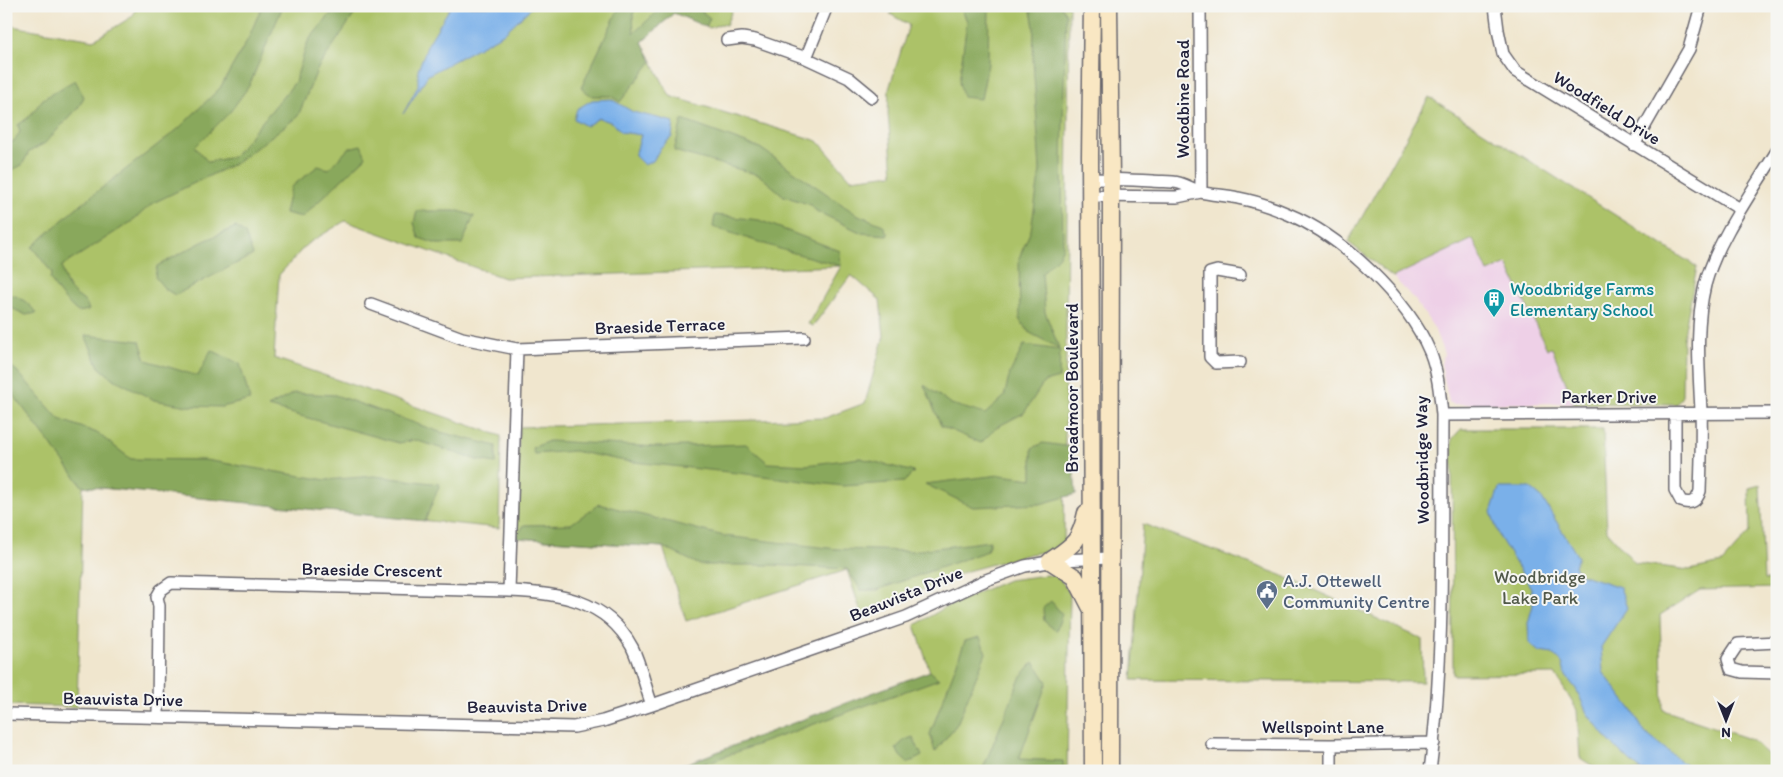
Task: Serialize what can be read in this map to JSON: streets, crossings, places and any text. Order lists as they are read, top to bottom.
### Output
{
  "streets": {
    "main road": ["Broadmoor Boulevard"],
    "street": [
      "Woodbine Road",
      "Woodfield Drive",
      "Braeside Terrace",
      "Parker Drive",
      "Woodbridge Way",
      "Braeside Crescent",
      "Beauvista Drive",
      "Wellspoint Lane"
    ]
  },
  "crossings": [
    ["Woodbine Road", "Woodbridge Way"],
    ["Broadmoor Boulevard", "Woodbridge Way"],
    ["Broadmoor Boulevard", "Beauvista Drive"],
    ["Parker Drive", "Woodbridge Way"],
    ["Woodbridge Way", "Wellspoint Lane"],
    ["Braeside Crescent", "Beauvista Drive"]
  ],
  "parks": ["Woodbridge Lake Park"],
  "places": {
    "building": ["Woodbridge Farms Elementary School"],
    "public building": ["A.J. Ottewell Community Centre"]
  },
  "north": "bottom"
}
